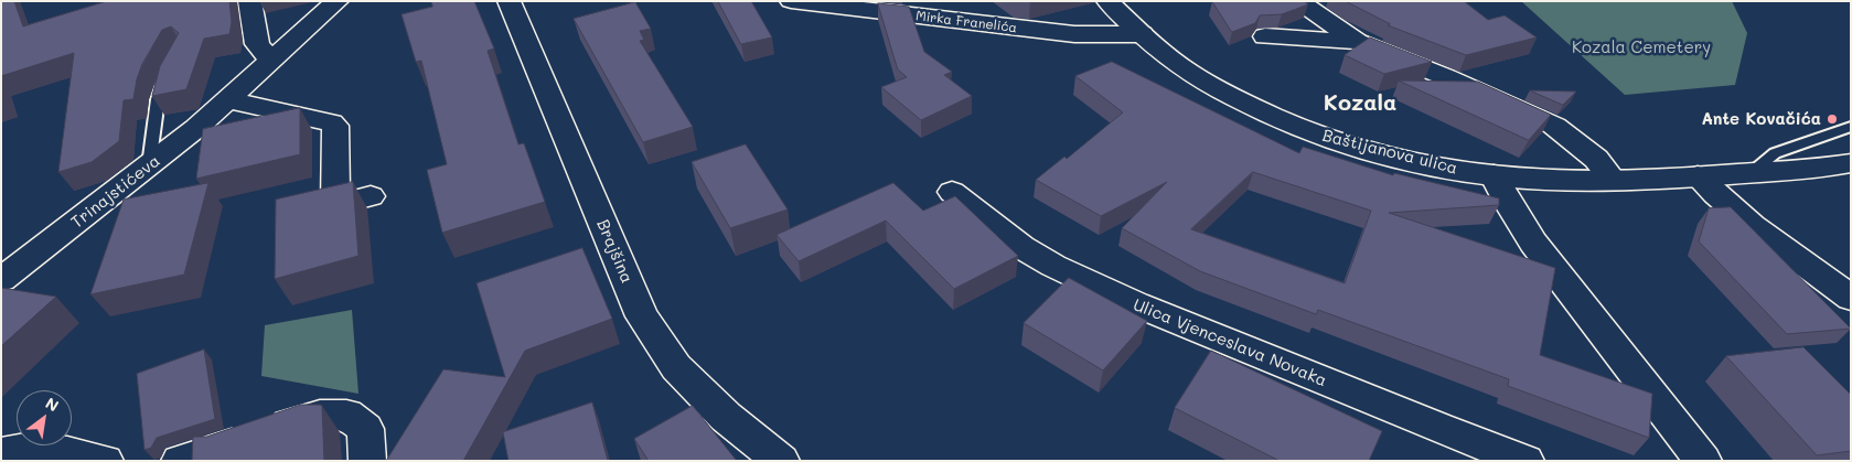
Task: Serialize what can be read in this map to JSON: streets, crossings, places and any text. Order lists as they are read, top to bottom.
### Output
{
  "streets": {
    "street": [
      "Mirka Franelića",
      "Baštijanova ulica",
      "Trinajstićeva",
      "Brajšina",
      "Ulica Vjenceslava Novaka"
    ]
  },
  "crossings": [
    ["Mirka Franelića", "Baštijanova ulica"]
  ],
  "districts": ["Kozala"],
  "parks": ["Kozala Cemetery"],
  "places": ["Ante Kovačića"],
  "north": "top right"
}
